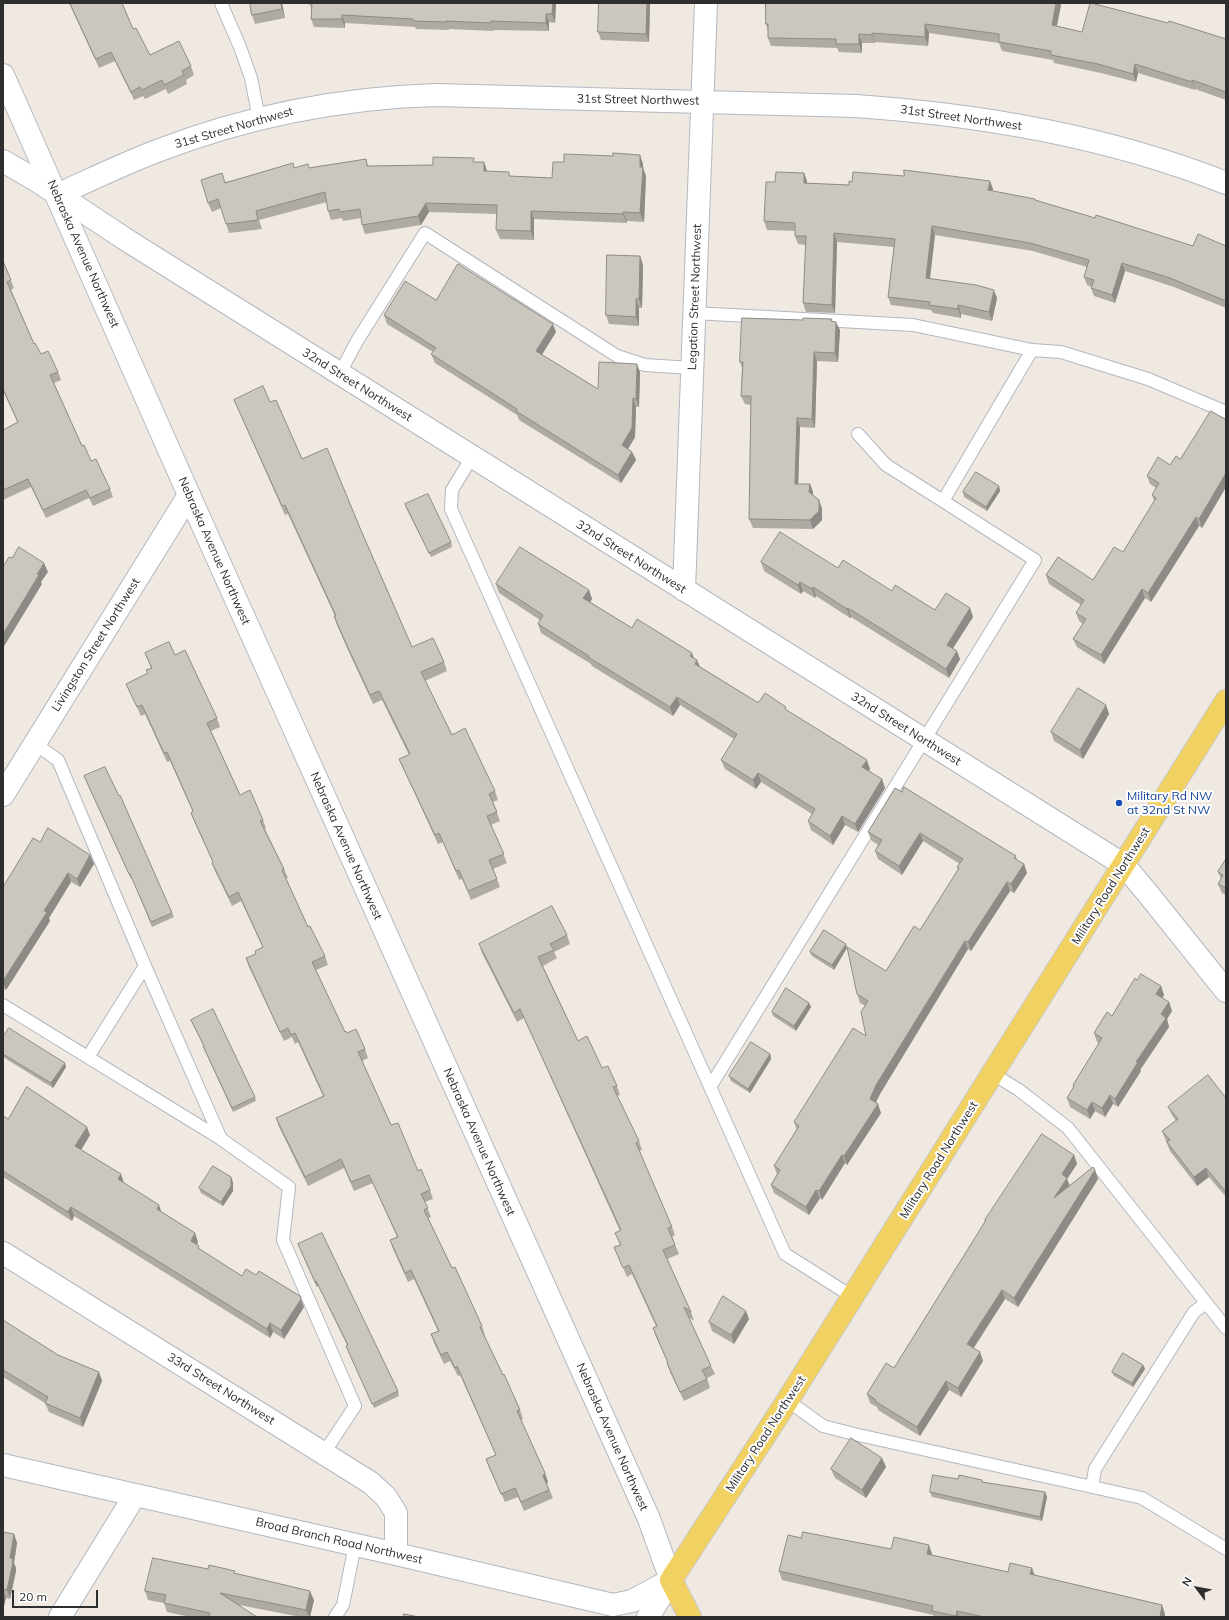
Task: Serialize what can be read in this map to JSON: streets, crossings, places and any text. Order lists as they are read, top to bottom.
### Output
{
  "streets": {
    "main road": ["Nebraska Avenue Northwest", "Military Road Northwest"],
    "street": [
      "31st Street Northwest",
      "Legation Street Northwest",
      "32nd Street Northwest",
      "Livingston Street Northwest",
      "33rd Street Northwest",
      "Broad Branch Road Northwest"
    ]
  },
  "crossings": [
    ["31st Street Northwest", "Nebraska Avenue Northwest"],
    ["31st Street Northwest", "Legation Street Northwest"],
    ["31st Street Northwest", "32nd Street Northwest"],
    ["Nebraska Avenue Northwest", "32nd Street Northwest"],
    ["Nebraska Avenue Northwest", "Livingston Street Northwest"],
    ["Nebraska Avenue Northwest", "Military Road Northwest"],
    ["Nebraska Avenue Northwest", "Broad Branch Road Northwest"],
    ["Legation Street Northwest", "32nd Street Northwest"],
    ["32nd Street Northwest", "Military Road Northwest"],
    ["Military Road Northwest", "Broad Branch Road Northwest"],
    ["33rd Street Northwest", "Broad Branch Road Northwest"]
  ],
  "places": ["Military Rd NW at 32nd St NW"],
  "scale_bar": "20 m",
  "north": "top left"
}
